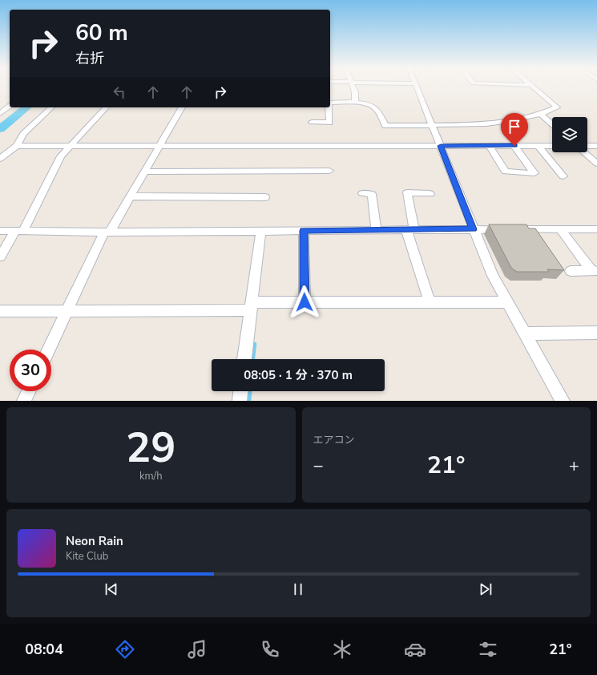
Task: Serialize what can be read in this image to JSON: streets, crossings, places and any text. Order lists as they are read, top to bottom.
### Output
{
  "page": {
    "turn": ["60 m", "右折"],
    "limit": "30",
    "trip": "08:05 · 1 分 · 370 m",
    "tile": [
      ["29", "km/h"],
      "エアコン"
    ],
    "heat": ["−", "21°", "+"],
    "song": ["Neon Rain", "Kite Club"],
    "tabs": ["08:04", "21°"]
  }
}
